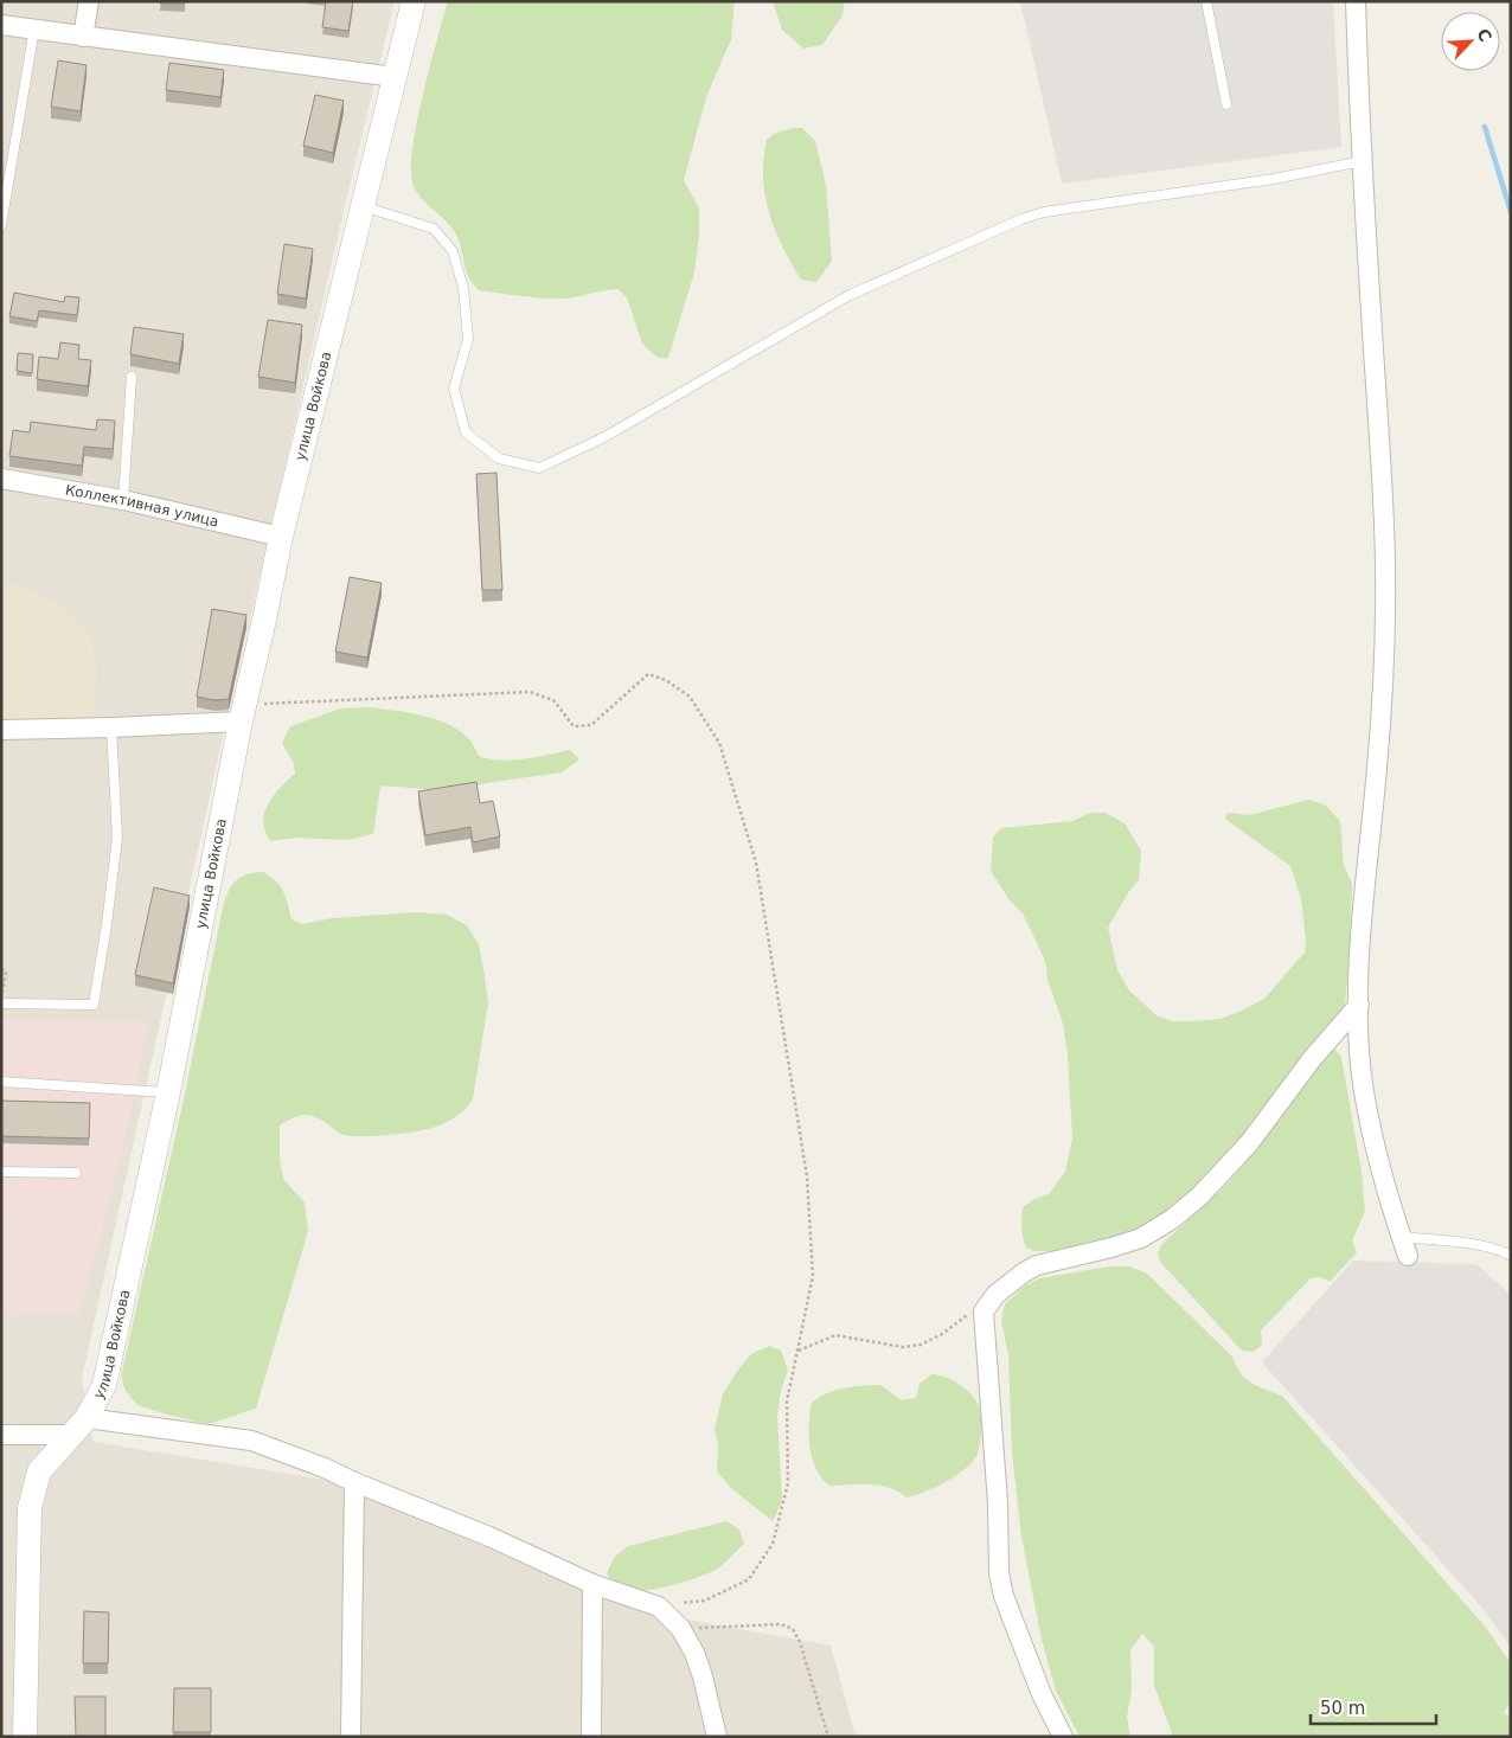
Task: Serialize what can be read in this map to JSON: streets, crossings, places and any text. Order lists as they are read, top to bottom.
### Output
{
  "streets": {
    "street": ["улица Войкова", "Коллективная улица"]
  },
  "crossings": [
    ["улица Войкова", "Коллективная улица"]
  ],
  "scale_bar": "50 m",
  "north": "top right"
}
